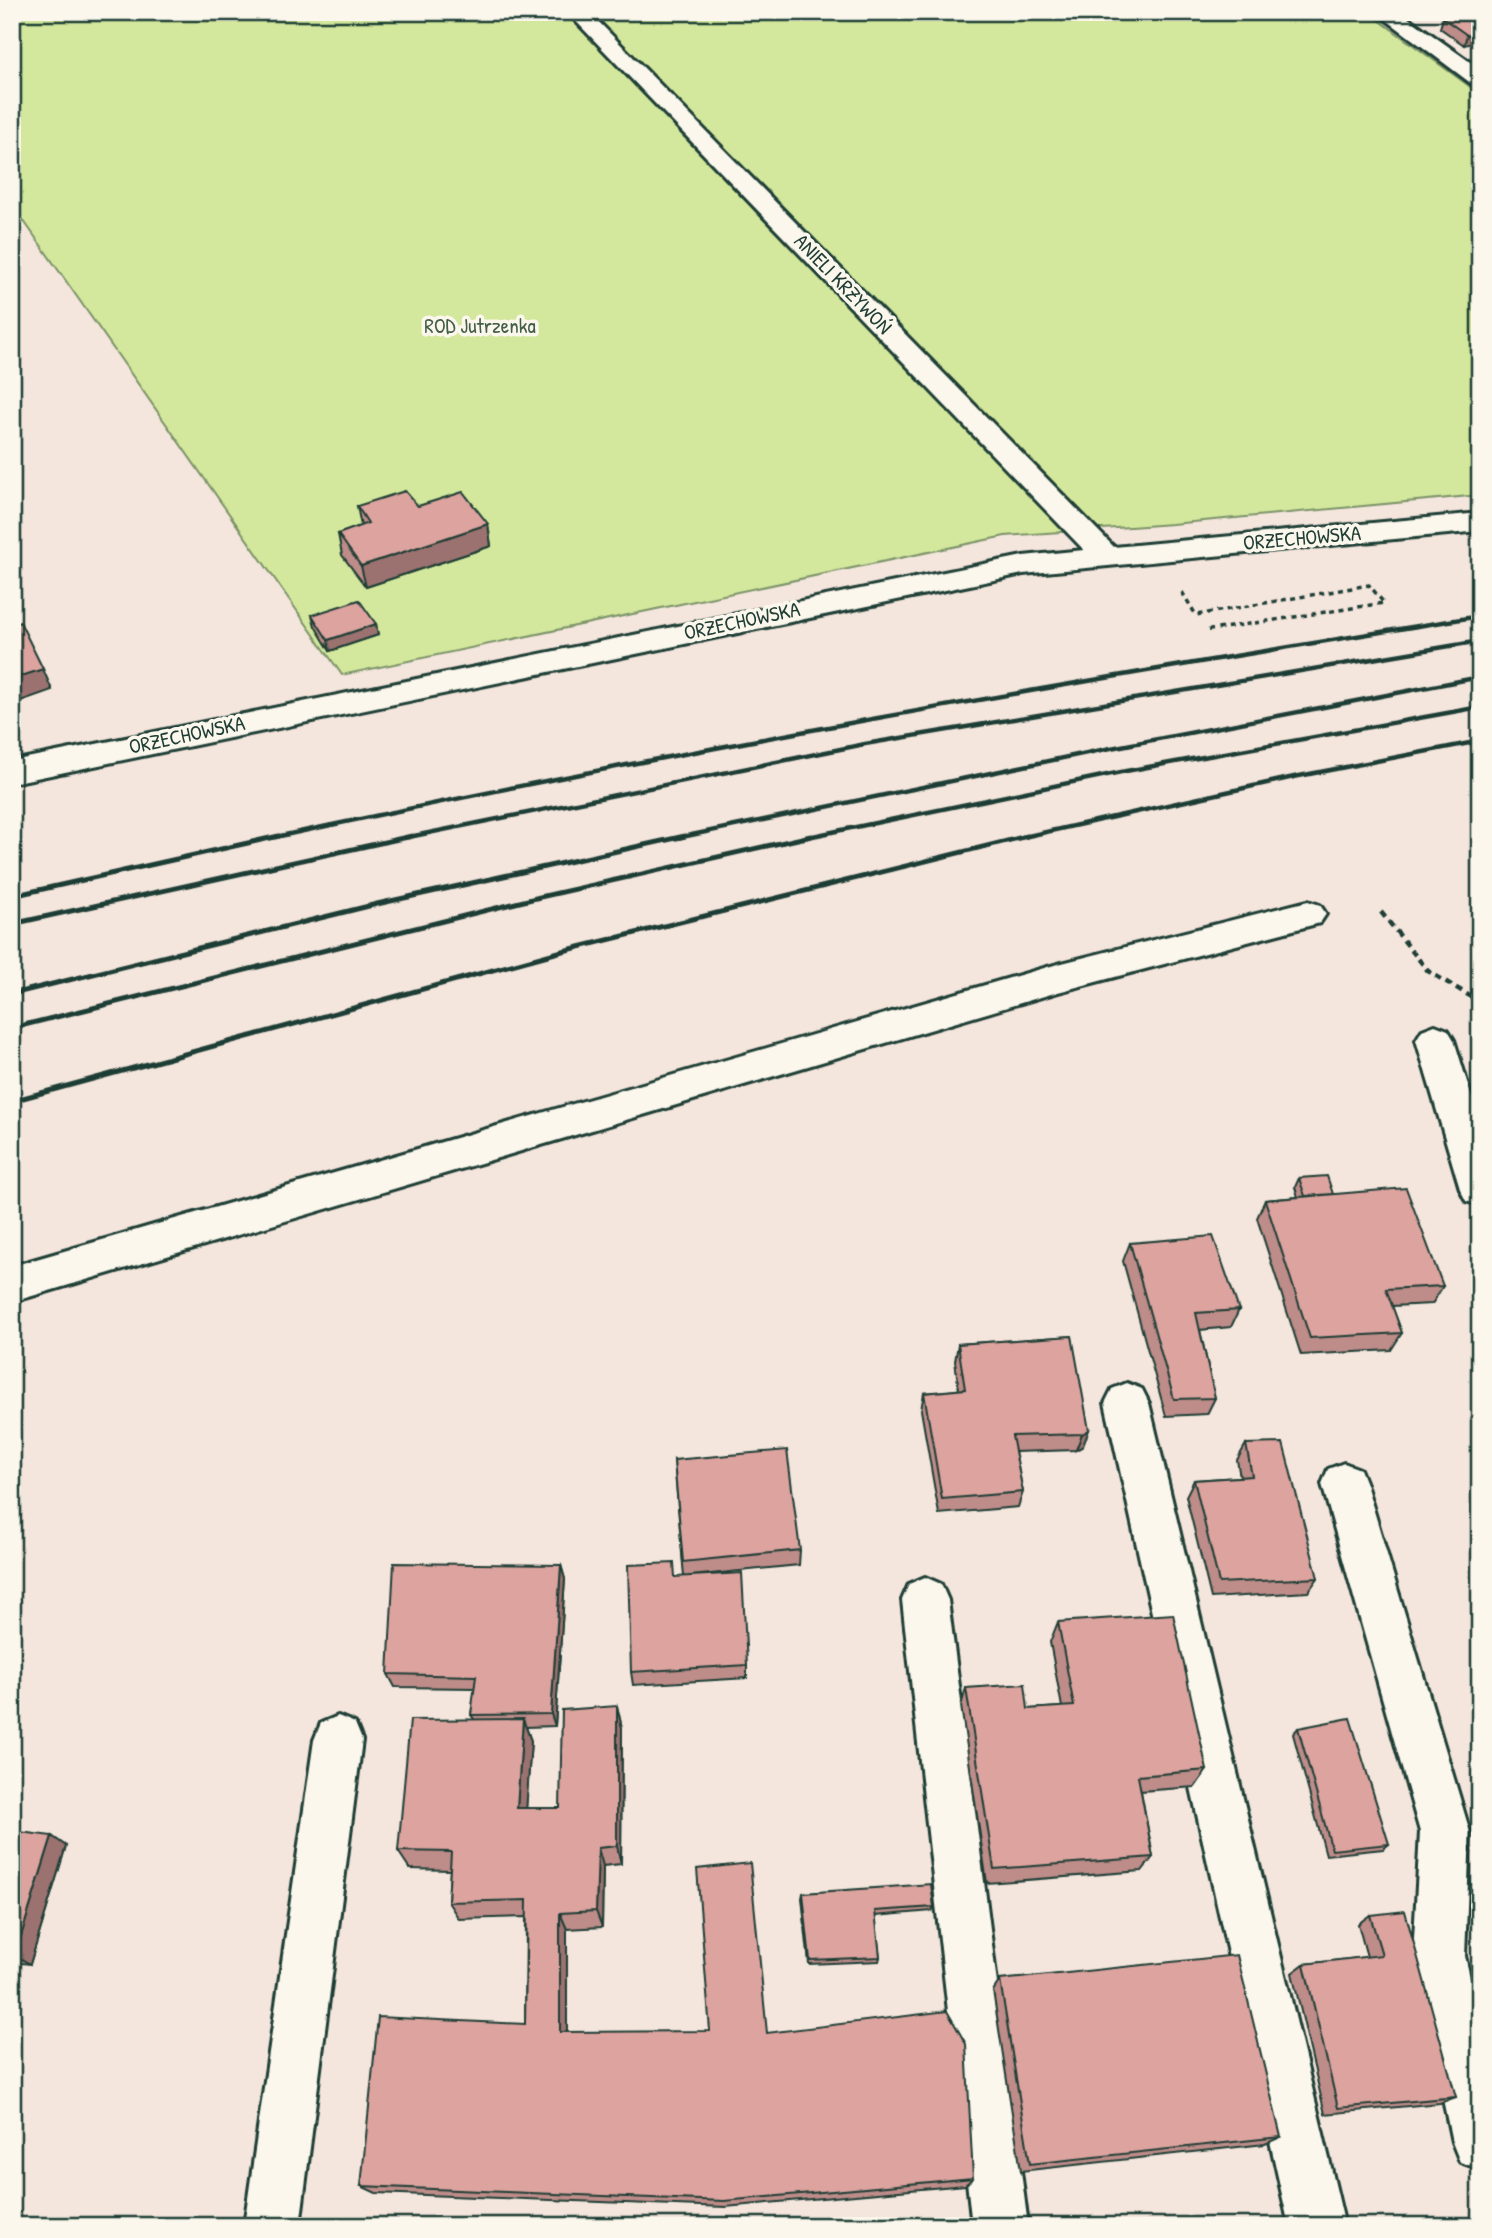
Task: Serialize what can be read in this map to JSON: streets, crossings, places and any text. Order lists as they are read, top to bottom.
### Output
{
  "streets": {
    "street": ["ANIELI KRZYWOŃ", "ORZECHOWSKA"]
  },
  "crossings": [
    ["ANIELI KRZYWOŃ", "ORZECHOWSKA"]
  ],
  "parks": ["ROD Jutrzenka"]
}
